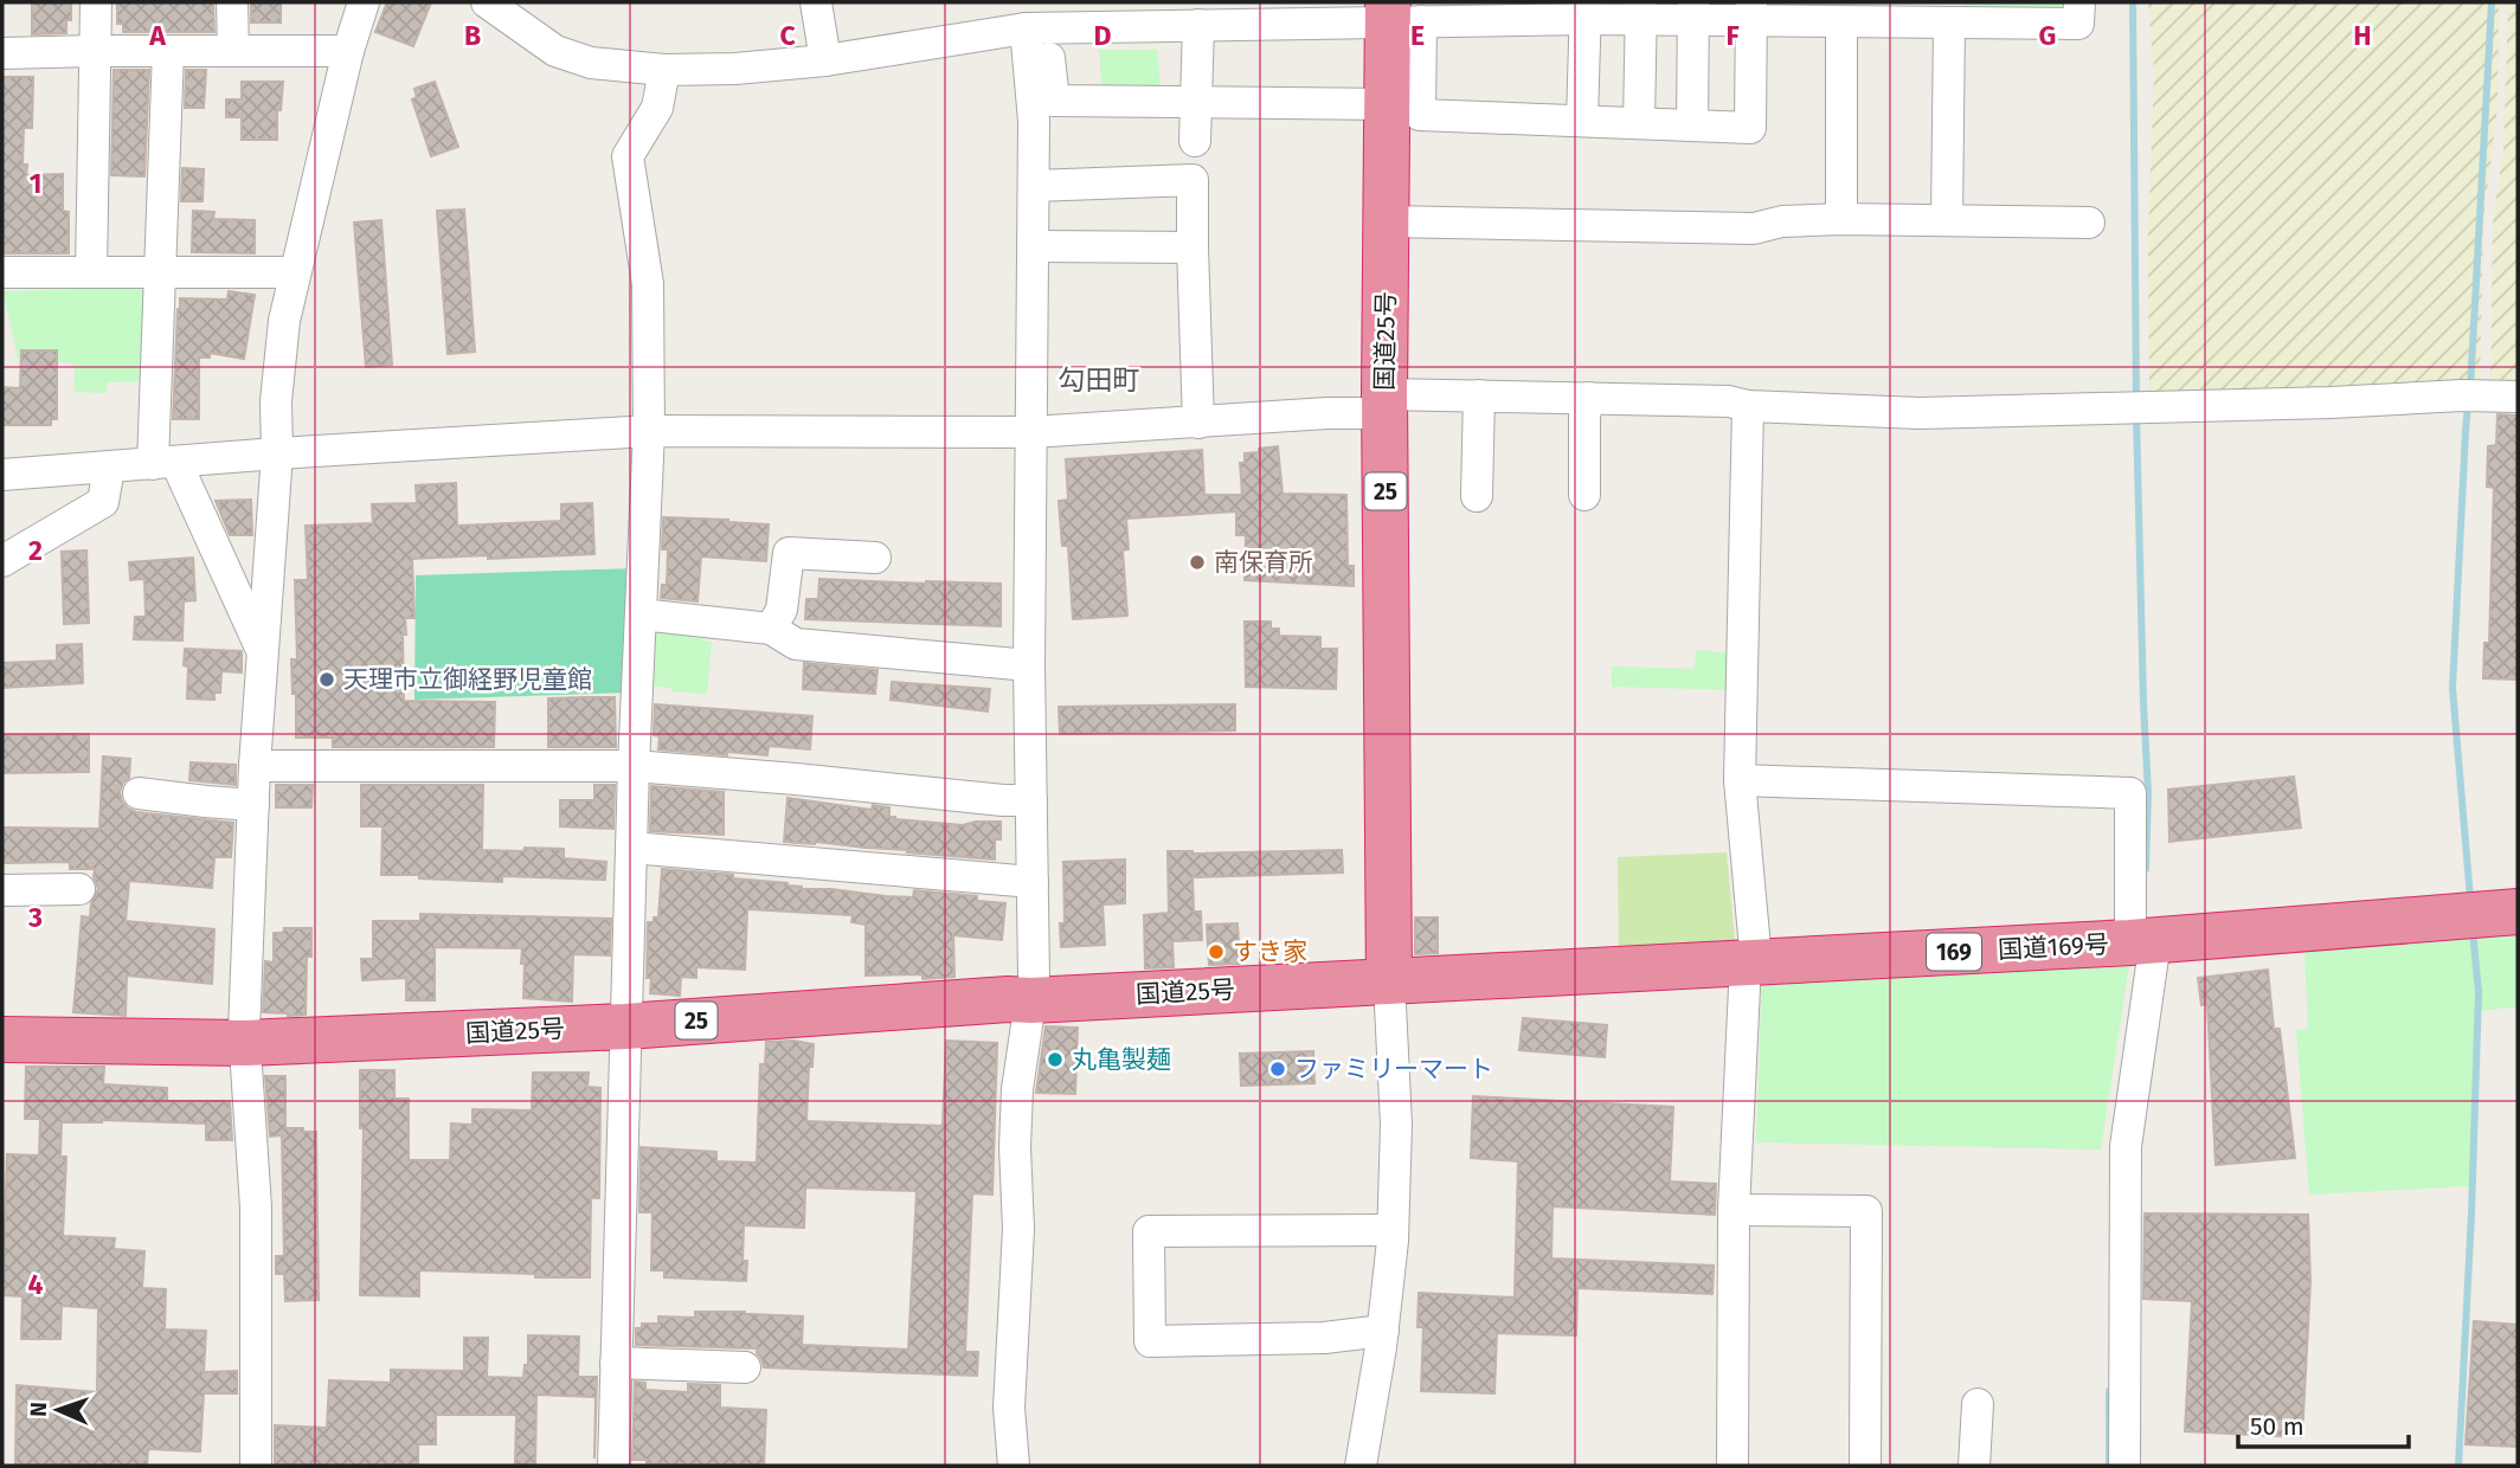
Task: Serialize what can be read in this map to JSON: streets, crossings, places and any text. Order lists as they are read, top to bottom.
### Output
{
  "streets": {
    "highway": [
      "国道25号",
      "25",
      "国道169号",
      "169"
    ]
  },
  "crossings": [
    ["国道25号", "国道169号"]
  ],
  "districts": ["勾田町"],
  "places": [
    "南保育所",
    "天理市立御経野児童館",
    "すき家",
    "丸亀製麺",
    "ファミリーマート"
  ],
  "scale_bar": "50 m",
  "north": "left",
  "grid": {
    "columns": [
      "A",
      "B",
      "C",
      "D",
      "E",
      "F",
      "G",
      "H"
    ],
    "rows": [
      "1",
      "2",
      "3",
      "4"
    ]
  }
}
